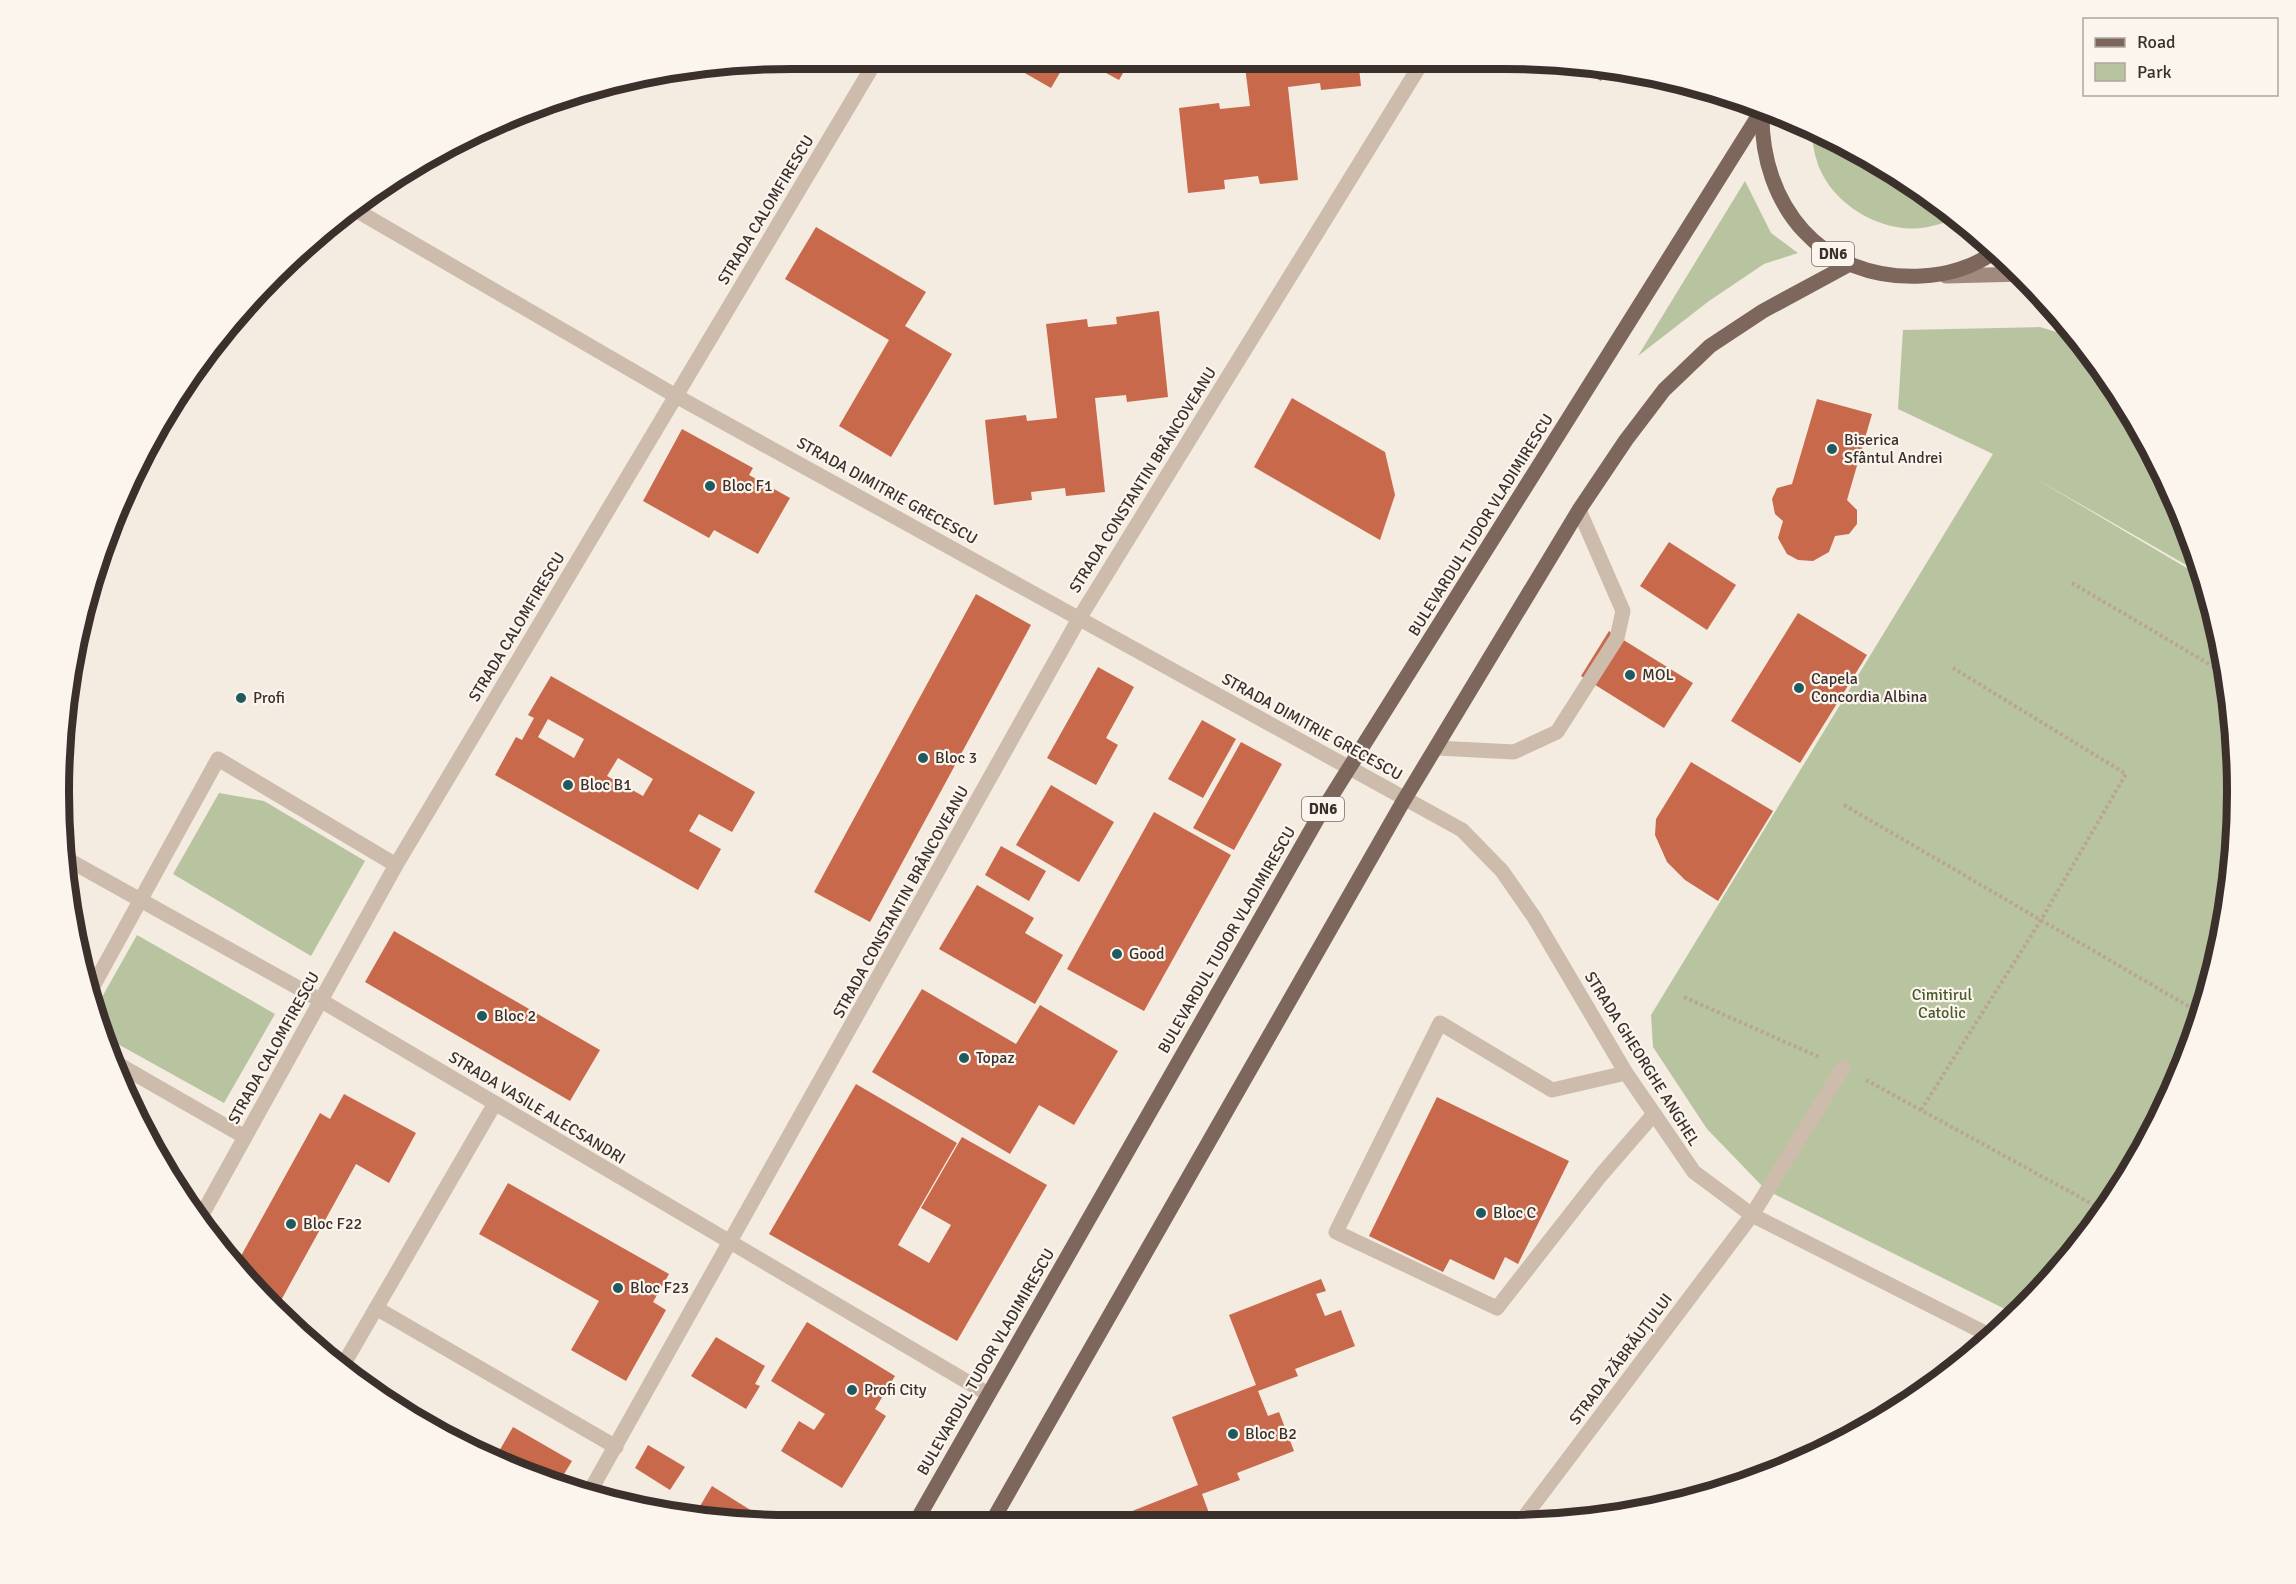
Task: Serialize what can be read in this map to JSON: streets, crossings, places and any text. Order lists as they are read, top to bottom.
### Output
{
  "streets": {
    "main road": ["DN6", "BULEVARDUL TUDOR VLADIMIRESCU"],
    "street": [
      "STRADA CALOMFIRESCU",
      "STRADA CONSTANTIN BRÂNCOVEANU",
      "STRADA DIMITRIE GRECESCU",
      "STRADA GHEORGHE ANGHEL",
      "STRADA VASILE ALECSANDRI",
      "STRADA ZĂBRĂUȚULUI"
    ]
  },
  "crossings": [
    ["STRADA CALOMFIRESCU", "STRADA DIMITRIE GRECESCU"],
    ["STRADA CALOMFIRESCU", "STRADA VASILE ALECSANDRI"],
    ["DN6", "STRADA DIMITRIE GRECESCU"],
    ["DN6", "STRADA GHEORGHE ANGHEL"],
    ["STRADA CONSTANTIN BRÂNCOVEANU", "STRADA DIMITRIE GRECESCU"],
    ["STRADA CONSTANTIN BRÂNCOVEANU", "STRADA VASILE ALECSANDRI"],
    ["STRADA DIMITRIE GRECESCU", "BULEVARDUL TUDOR VLADIMIRESCU"],
    ["STRADA DIMITRIE GRECESCU", "STRADA GHEORGHE ANGHEL"],
    ["BULEVARDUL TUDOR VLADIMIRESCU", "STRADA VASILE ALECSANDRI"],
    ["STRADA GHEORGHE ANGHEL", "STRADA ZĂBRĂUȚULUI"]
  ],
  "parks": ["Cimitirul Catolic"],
  "places": [
    "Biserica Sfântul Andrei",
    "Bloc F1",
    "MOL",
    "Capela Concordia Albina",
    "Profi",
    "Bloc 3",
    "Bloc B1",
    "Good",
    "Bloc 2",
    "Topaz",
    "Bloc C",
    "Bloc F22",
    "Bloc F23",
    "Profi City",
    "Bloc B2"
  ],
  "legend": ["Road", "Park"]
}
